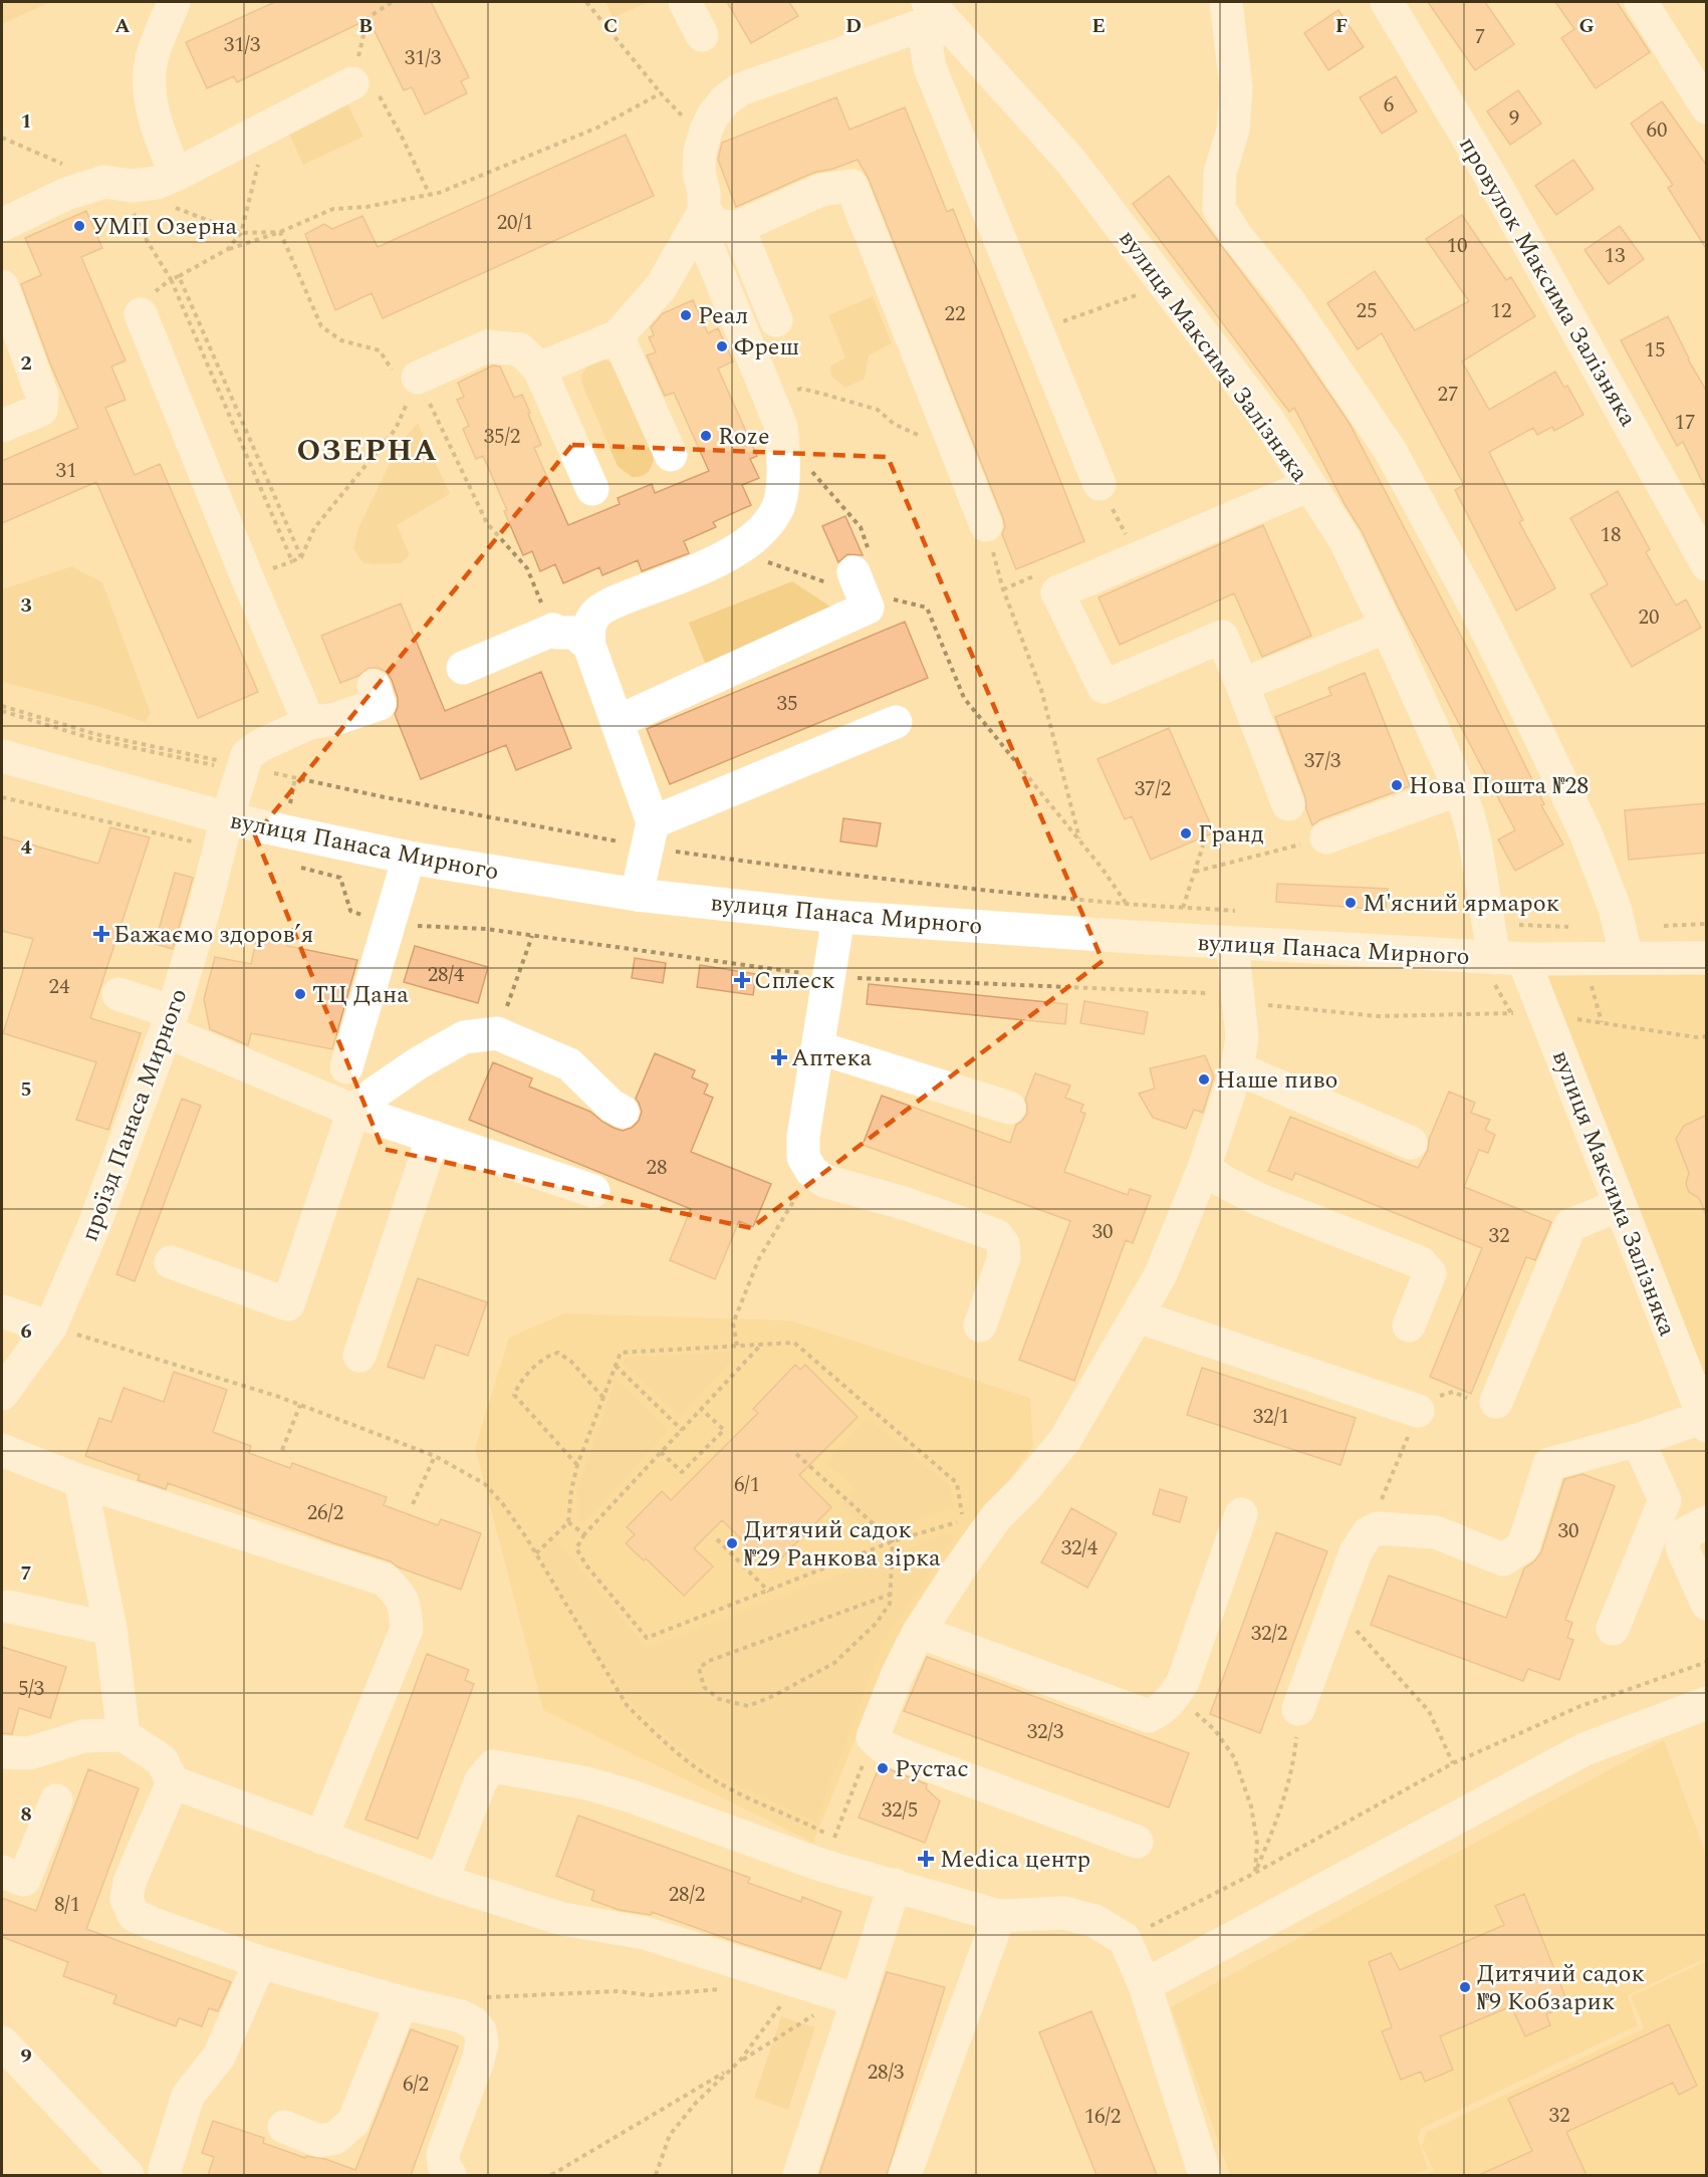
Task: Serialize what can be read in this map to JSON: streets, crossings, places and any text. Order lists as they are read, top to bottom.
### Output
{
  "streets": {
    "street": [
      "провулок Максима Залізняка",
      "вулиця Максима Залізняка",
      "вулиця Панаса Мирного",
      "проїзд Панаса Мирного"
    ]
  },
  "crossings": [
    ["вулиця Максима Залізняка", "вулиця Панаса Мирного"],
    ["вулиця Панаса Мирного", "проїзд Панаса Мирного"]
  ],
  "districts": ["ОЗЕРНА"],
  "places": {
    "other": [
      "УМП Озерна",
      "Реал",
      "Фреш",
      "Roze",
      "Нова Пошта №28",
      "Гранд",
      "М'ясний ярмарок",
      "ТЦ Дана",
      "Наше пиво",
      "Дитячий садок №29 Ранкова зірка",
      "Рустас",
      "Дитячий садок №9 Кобзарик"
    ],
    "health": [
      "Бажаємо здоровʼя",
      "Сплеск",
      "Аптека",
      "Medica центр"
    ]
  },
  "house_numbers": [
    "7",
    "31/3",
    "31/3",
    "6",
    "9",
    "60",
    "20/1",
    "10",
    "13",
    "25",
    "12",
    "22",
    "15",
    "27",
    "17",
    "35/2",
    "31",
    "18",
    "20",
    "35",
    "37/3",
    "37/2",
    "28/4",
    "24",
    "28",
    "30",
    "32",
    "32/1",
    "6/1",
    "26/2",
    "30",
    "32/4",
    "32/2",
    "5/3",
    "32/3",
    "32/5",
    "28/2",
    "8/1",
    "28/3",
    "6/2",
    "32",
    "16/2"
  ],
  "grid": {
    "columns": [
      "A",
      "B",
      "C",
      "D",
      "E",
      "F",
      "G"
    ],
    "rows": [
      "1",
      "2",
      "3",
      "4",
      "5",
      "6",
      "7",
      "8",
      "9"
    ]
  }
}
